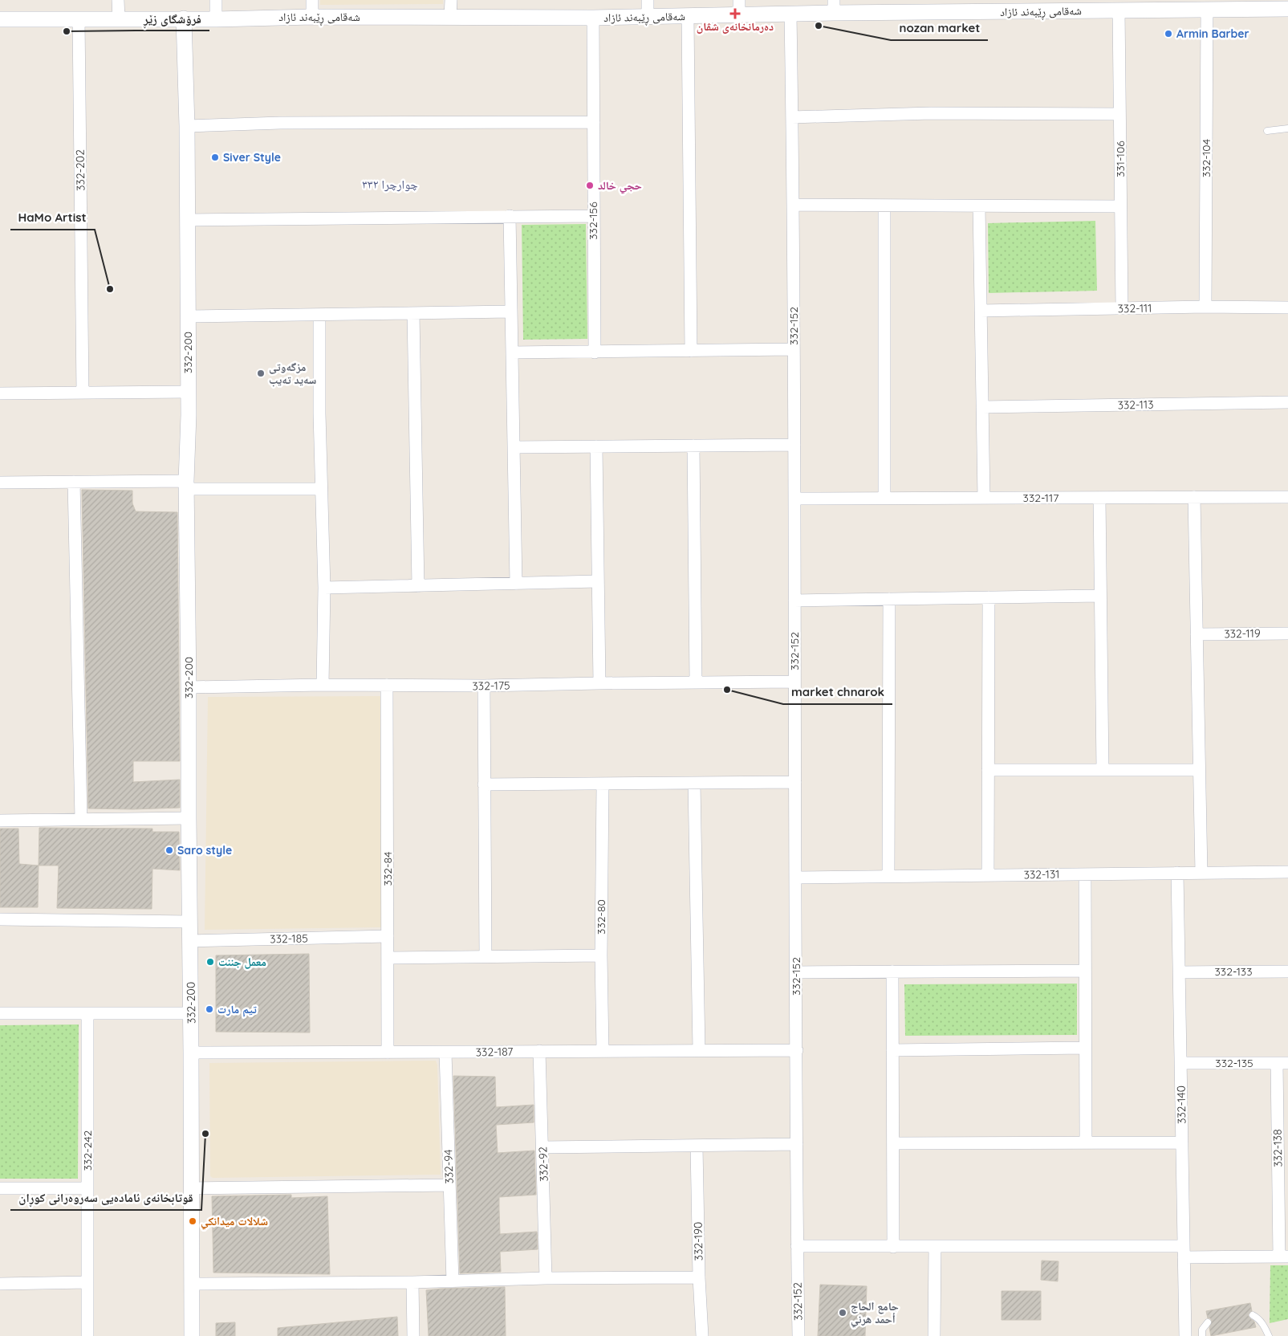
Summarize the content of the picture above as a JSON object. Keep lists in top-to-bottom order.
{
  "streets": {
    "street": [
      "شەقامی ڕێبەند ئازاد",
      "332-104",
      "331-106",
      "332-202",
      "332-156",
      "332-111",
      "332-152",
      "332-200",
      "332-113",
      "332-117",
      "332-119",
      "332-175",
      "332-84",
      "332-131",
      "332-80",
      "332-185",
      "332-133",
      "332-187",
      "332-135",
      "332-140",
      "332-138",
      "332-242",
      "332-92",
      "332-94",
      "332-190"
    ]
  },
  "crossings": [
    ["شەقامی ڕێبەند ئازاد", "332-104"],
    ["شەقامی ڕێبەند ئازاد", "331-106"],
    ["شەقامی ڕێبەند ئازاد", "332-202"],
    ["شەقامی ڕێبەند ئازاد", "332-156"],
    ["شەقامی ڕێبەند ئازاد", "332-152"],
    ["شەقامی ڕێبەند ئازاد", "332-200"],
    ["332-104", "332-111"],
    ["331-106", "332-111"],
    ["332-152", "332-117"],
    ["332-152", "332-175"],
    ["332-152", "332-131"],
    ["332-152", "332-187"],
    ["332-200", "332-175"],
    ["332-200", "332-185"],
    ["332-200", "332-187"],
    ["332-175", "332-84"],
    ["332-84", "332-185"],
    ["332-84", "332-187"],
    ["332-131", "332-140"],
    ["332-80", "332-187"],
    ["332-133", "332-140"],
    ["332-187", "332-92"],
    ["332-187", "332-94"],
    ["332-135", "332-140"],
    ["332-135", "332-138"]
  ],
  "districts": ["چوارچرا ٣٣٢"],
  "places": {
    "health": ["دەرمانخانەی شڤان"],
    "other": [
      "nozan market",
      "فرۆشگای زێڕ",
      "Armin Barber",
      "Siver Style",
      "حجي خالد",
      "HaMo Artist",
      "مزگەوتی سەید تەیب",
      "market chnarok",
      "Saro style",
      "معمل جننت",
      "تيم مارت",
      "قوتابخانەی ئامادەیی سەروەرانی کوڕان",
      "شلالات ميدانكي",
      "جامع الحاج أحمد هرني"
    ]
  }
}
